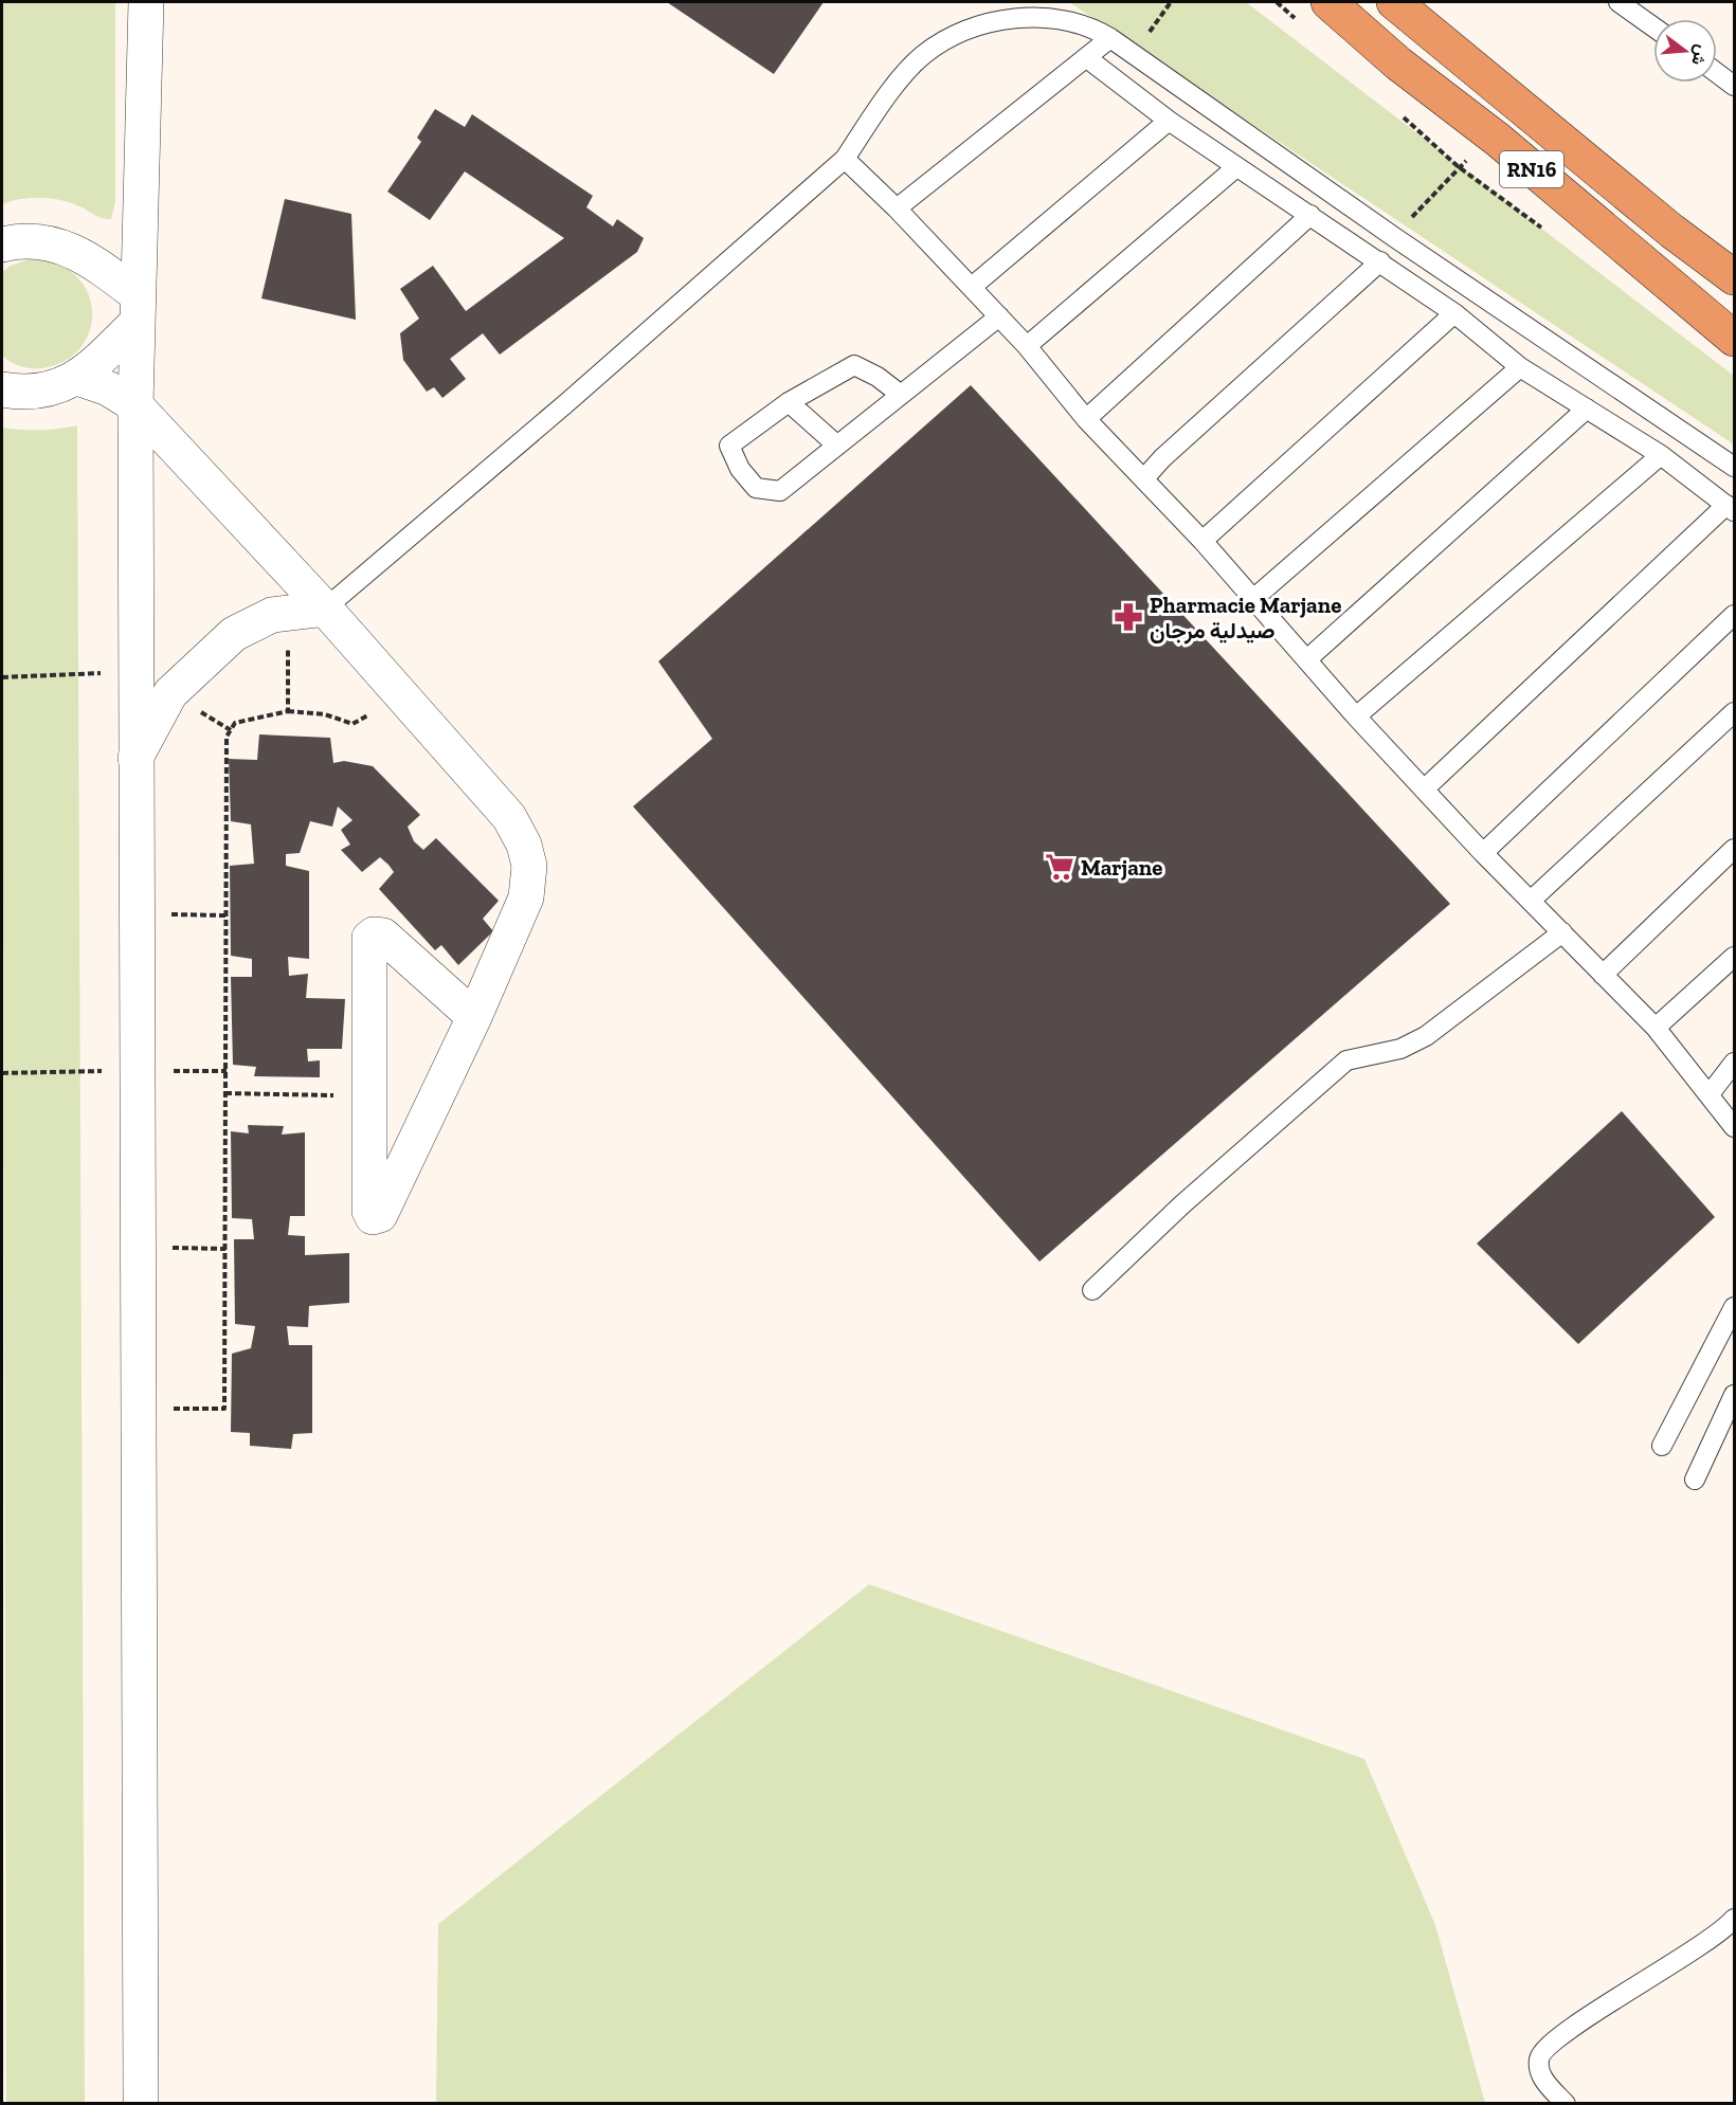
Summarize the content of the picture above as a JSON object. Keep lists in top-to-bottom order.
{
  "streets": {
    "highway": ["RN16"]
  },
  "places": {
    "pharmacy": ["Pharmacie Marjane صيدلية مرجان"],
    "supermarket": ["Marjane"]
  },
  "north": "right"
}
